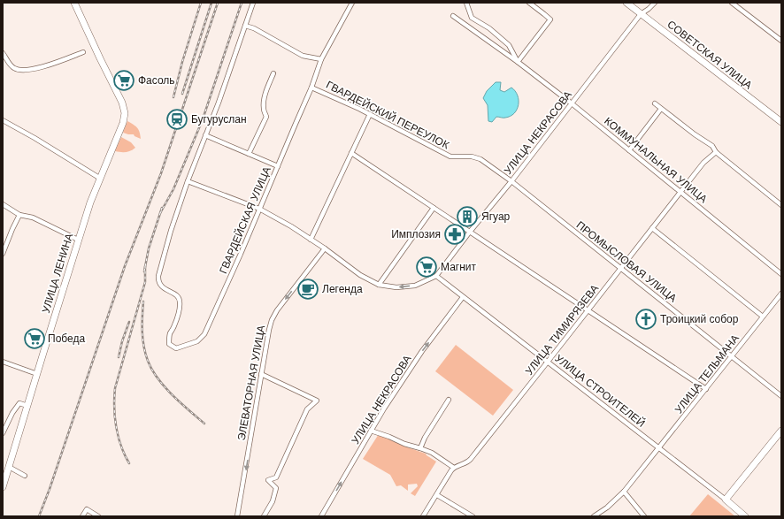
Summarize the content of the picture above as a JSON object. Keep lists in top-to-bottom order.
{
  "streets": {
    "main road": ["СОВЕТСКАЯ УЛИЦА", "УЛИЦА ЛЕНИНА"],
    "street": [
      "ГВАРДЕЙСКИЙ ПЕРЕУЛОК",
      "УЛИЦА НЕКРАСОВА",
      "КОММУНАЛЬНАЯ УЛИЦА",
      "ГВАРДЕЙСКАЯ УЛИЦА",
      "ПРОМЫСЛОВАЯ УЛИЦА",
      "УЛИЦА ТИМИРЯЗЕВА",
      "УЛИЦА ТЕЛЬМАНА",
      "ЭЛЕВАТОРНАЯ УЛИЦА",
      "УЛИЦА СТРОИТЕЛЕЙ"
    ]
  },
  "crossings": [
    ["СОВЕТСКАЯ УЛИЦА", "УЛИЦА НЕКРАСОВА"],
    ["ГВАРДЕЙСКИЙ ПЕРЕУЛОК", "УЛИЦА НЕКРАСОВА"],
    ["ГВАРДЕЙСКИЙ ПЕРЕУЛОК", "ГВАРДЕЙСКАЯ УЛИЦА"],
    ["ГВАРДЕЙСКИЙ ПЕРЕУЛОК", "ПРОМЫСЛОВАЯ УЛИЦА"],
    ["УЛИЦА НЕКРАСОВА", "КОММУНАЛЬНАЯ УЛИЦА"],
    ["УЛИЦА НЕКРАСОВА", "ПРОМЫСЛОВАЯ УЛИЦА"],
    ["УЛИЦА НЕКРАСОВА", "УЛИЦА СТРОИТЕЛЕЙ"],
    ["КОММУНАЛЬНАЯ УЛИЦА", "УЛИЦА ТИМИРЯЗЕВА"],
    ["ПРОМЫСЛОВАЯ УЛИЦА", "УЛИЦА ТИМИРЯЗЕВА"],
    ["ПРОМЫСЛОВАЯ УЛИЦА", "УЛИЦА ТЕЛЬМАНА"],
    ["УЛИЦА ТИМИРЯЗЕВА", "УЛИЦА СТРОИТЕЛЕЙ"],
    ["УЛИЦА ТЕЛЬМАНА", "УЛИЦА СТРОИТЕЛЕЙ"]
  ],
  "one_way": ["УЛИЦА НЕКРАСОВА", "ЭЛЕВАТОРНАЯ УЛИЦА"],
  "places": {
    "supermarket": ["Фасоль", "Магнит", "Победа"],
    "station": ["Бугуруслан"],
    "building": ["Ягуар"],
    "pharmacy": ["Имплозия"],
    "cafe": ["Легенда"],
    "church": ["Троицкий собор"]
  }
}
